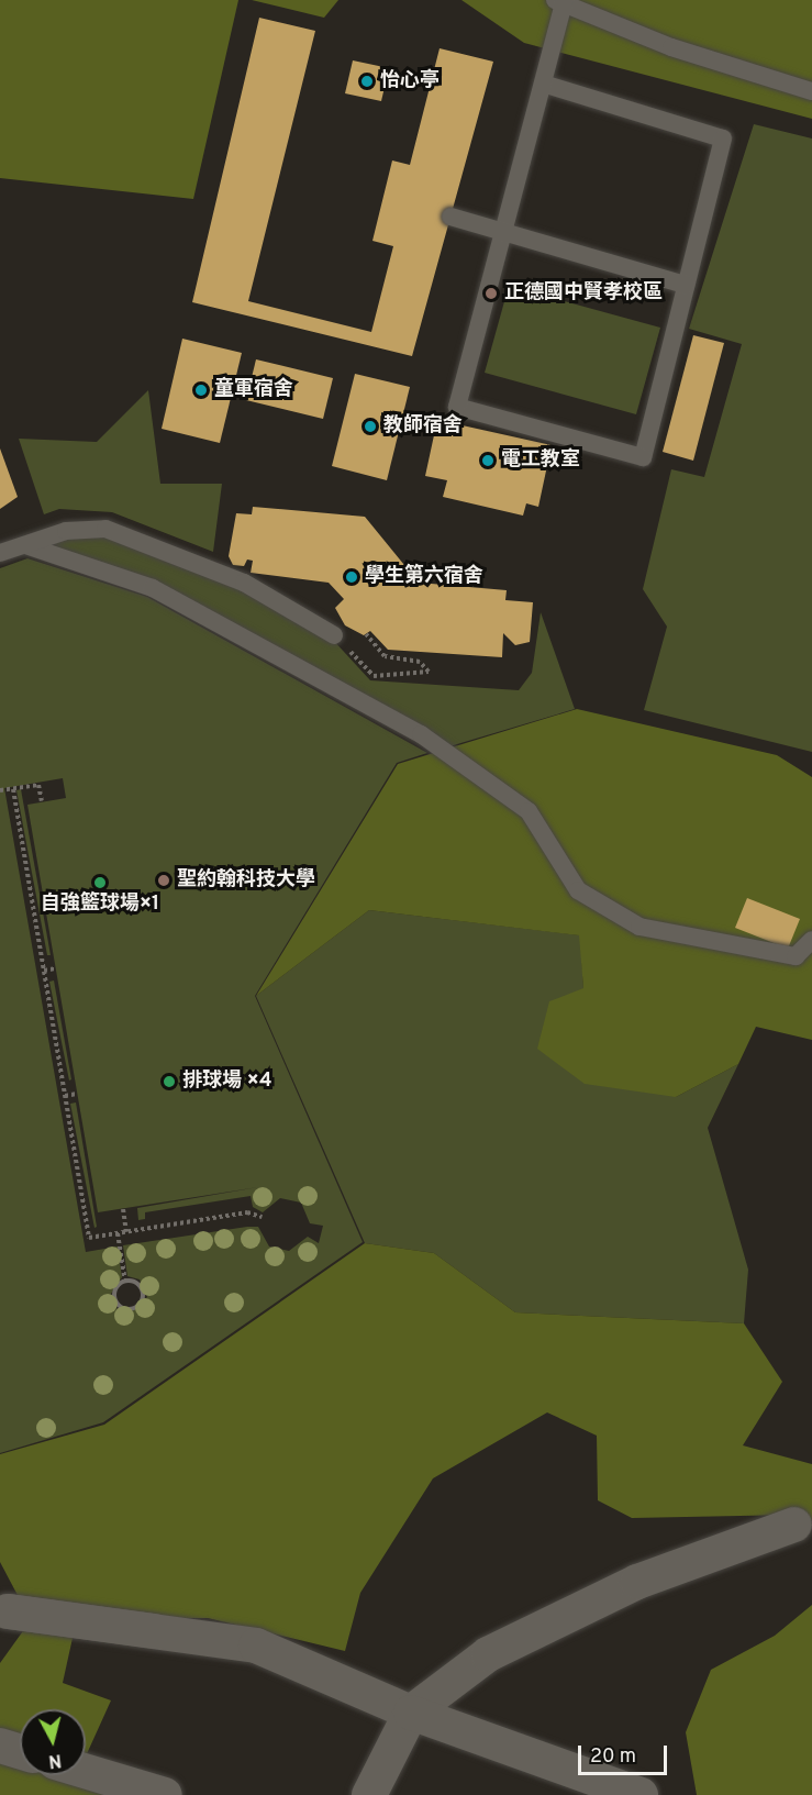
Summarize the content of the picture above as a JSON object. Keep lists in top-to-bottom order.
{
  "places": [
    "怡心亭",
    "正德國中賢孝校區",
    "童軍宿舍",
    "教師宿舍",
    "電工教室",
    "學生第六宿舍",
    "聖約翰科技大學",
    "自強籃球場×1",
    "排球場 ×4"
  ],
  "scale_bar": "20 m",
  "north": "bottom"
}
